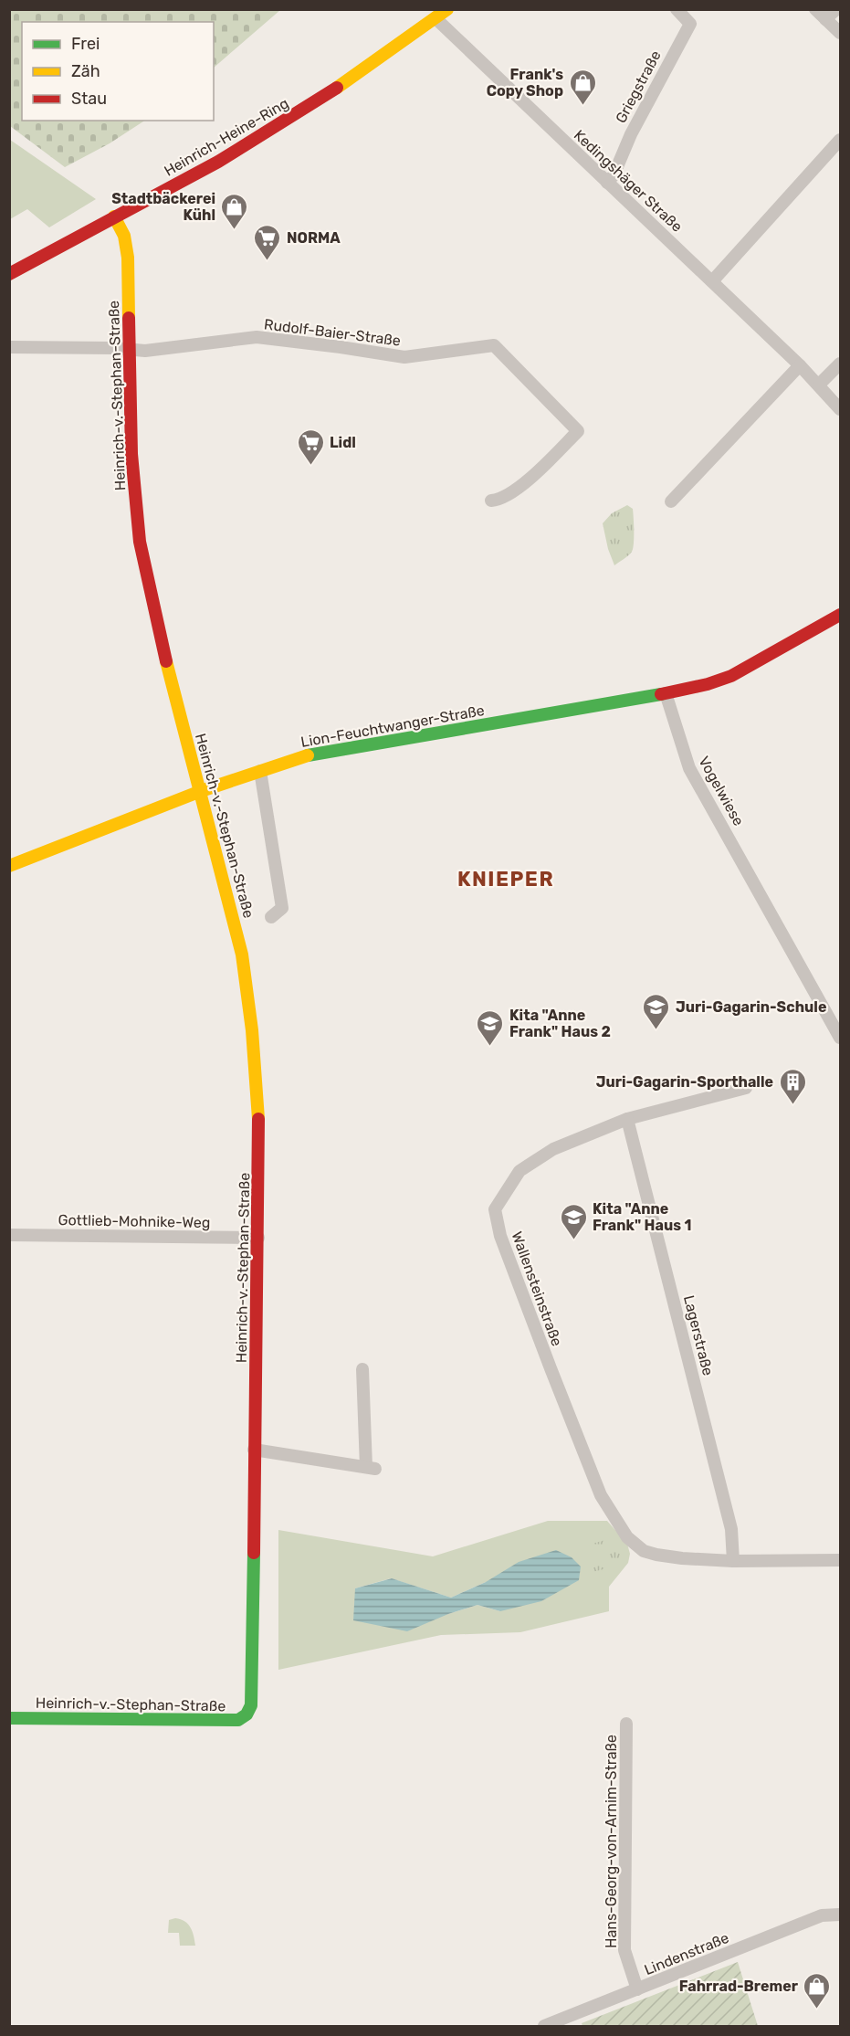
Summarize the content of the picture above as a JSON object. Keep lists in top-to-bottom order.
{
  "streets": {
    "street": [
      "Griegstraße",
      "Heinrich-Heine-Ring",
      "Kedingshäger Straße",
      "Rudolf-Baier-Straße",
      "Heinrich-v.-Stephan-Straße",
      "Lion-Feuchtwanger-Straße",
      "Vogelwiese",
      "Gottlieb-Mohnike-Weg",
      "Wallensteinstraße",
      "Lagerstraße",
      "Hans-Georg-von-Arnim-Straße",
      "Lindenstraße"
    ]
  },
  "crossings": [
    ["Griegstraße", "Kedingshäger Straße"],
    ["Heinrich-Heine-Ring", "Kedingshäger Straße"],
    ["Heinrich-Heine-Ring", "Heinrich-v.-Stephan-Straße"],
    ["Rudolf-Baier-Straße", "Heinrich-v.-Stephan-Straße"],
    ["Heinrich-v.-Stephan-Straße", "Lion-Feuchtwanger-Straße"],
    ["Heinrich-v.-Stephan-Straße", "Gottlieb-Mohnike-Weg"],
    ["Lion-Feuchtwanger-Straße", "Vogelwiese"],
    ["Wallensteinstraße", "Lagerstraße"],
    ["Hans-Georg-von-Arnim-Straße", "Lindenstraße"]
  ],
  "districts": ["KNIEPER"],
  "places": {
    "shop": ["Frank's Copy Shop", "Stadtbäckerei Kühl", "Fahrrad-Bremer"],
    "supermarket": ["NORMA", "Lidl"],
    "school or university": ["Juri-Gagarin-Schule", "Kita \"Anne Frank\" Haus 2", "Kita \"Anne Frank\" Haus 1"],
    "building": ["Juri-Gagarin-Sporthalle"]
  },
  "legend": ["Frei", "Zäh", "Stau"]
}
